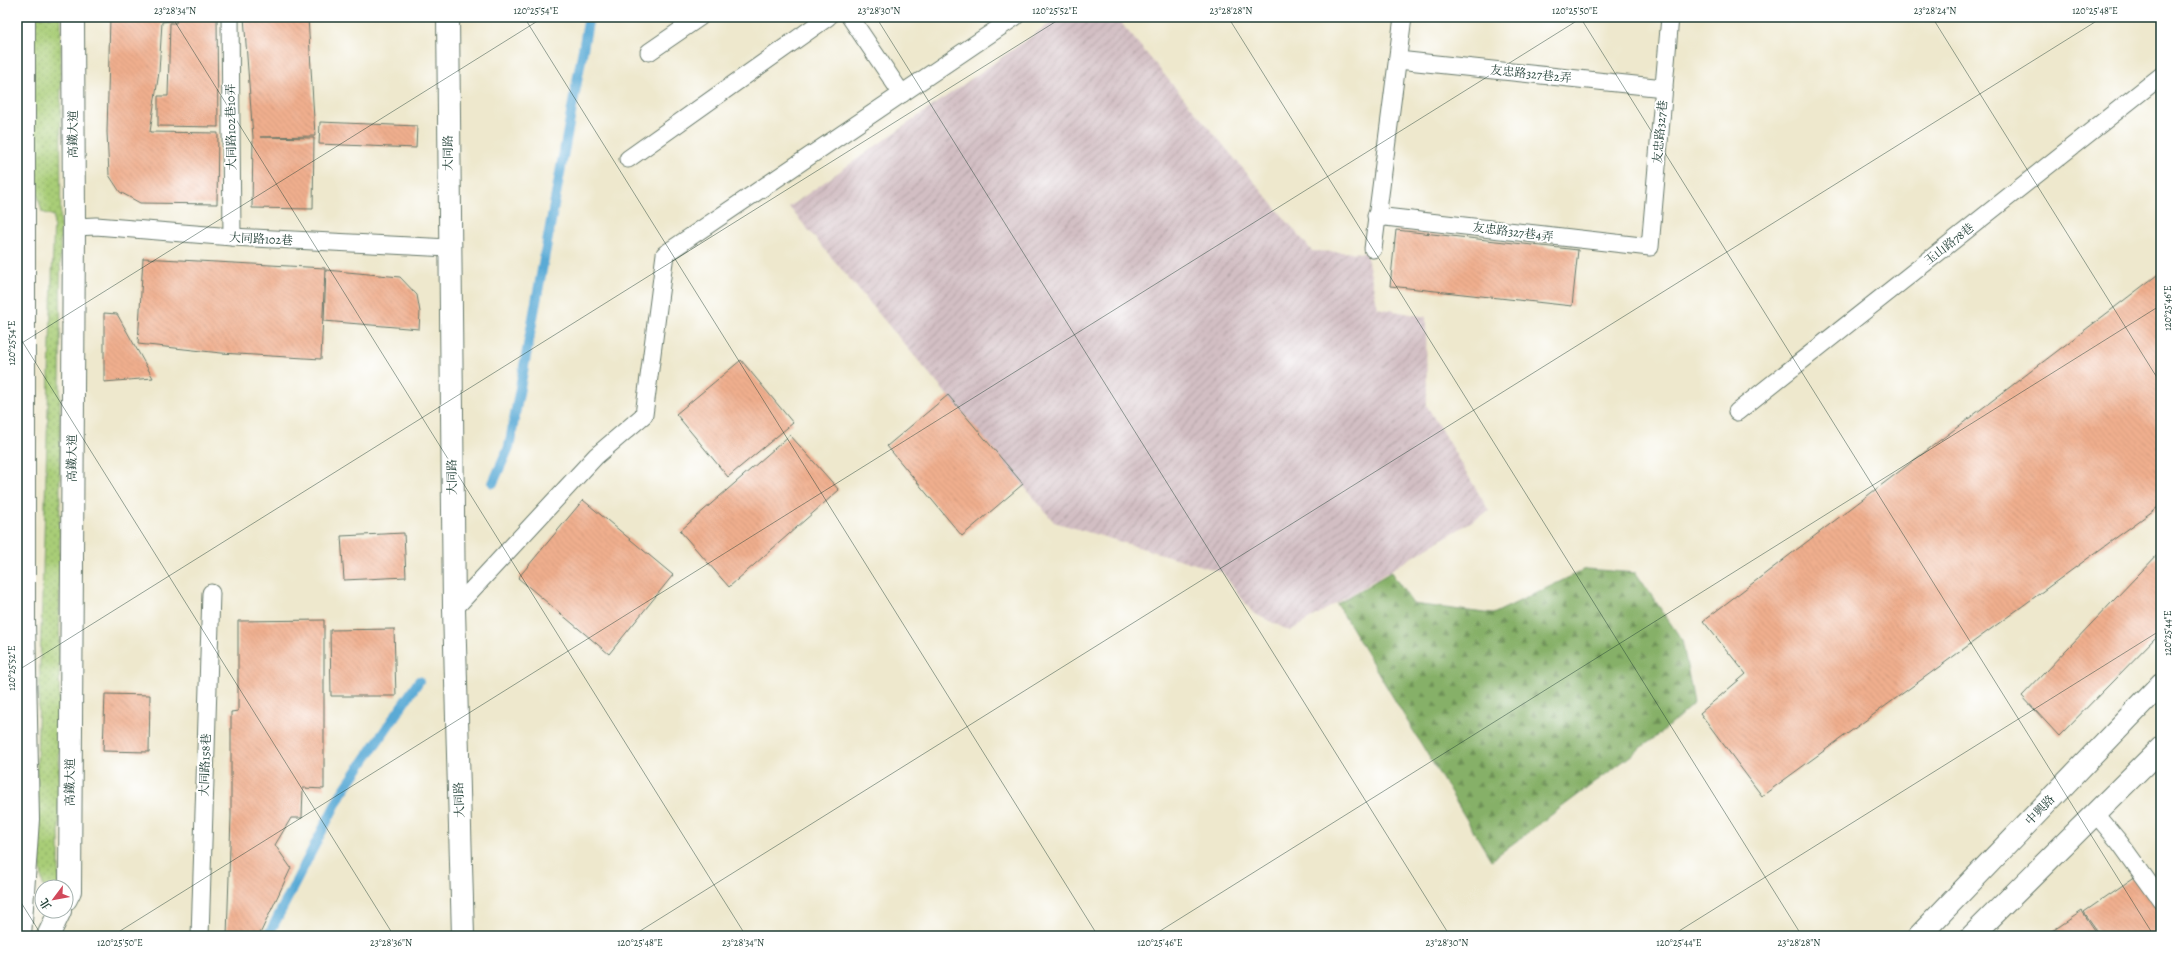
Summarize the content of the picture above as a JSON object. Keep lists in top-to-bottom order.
{
  "streets": {
    "street": ["高鐵大道", "大同路", "中興路"],
    "lane": [
      "友忠路327巷2弄",
      "大同路102巷10弄",
      "友忠路327巷",
      "友忠路327巷4弄",
      "大同路102巷",
      "玉山路78巷",
      "大同路158巷"
    ]
  },
  "crossings": [
    ["友忠路327巷2弄", "友忠路327巷"],
    ["大同路102巷10弄", "大同路102巷"],
    ["友忠路327巷", "友忠路327巷4弄"],
    ["高鐵大道", "大同路102巷"],
    ["大同路", "大同路102巷"]
  ],
  "north": "bottom left",
  "coordinates": [
    "23°28'34\"N",
    "120°25'54\"E",
    "23°28'30\"N",
    "120°25'52\"E",
    "23°28'28\"N",
    "120°25'50\"E",
    "23°28'24\"N",
    "120°25'48\"E",
    "120°25'46\"E",
    "120°25'44\"E",
    "23°28'36\"N"
  ]
}
